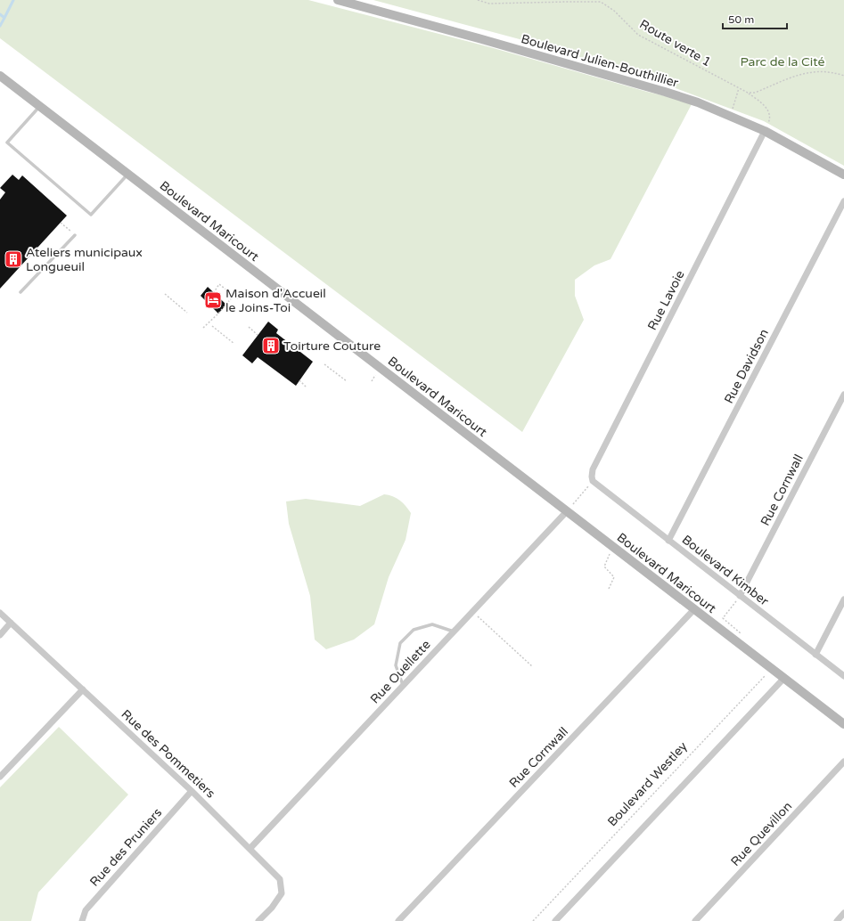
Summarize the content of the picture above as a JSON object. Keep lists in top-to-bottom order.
{
  "streets": {
    "street": [
      "Boulevard Julien-Bouthillier",
      "Boulevard Maricourt",
      "Rue Lavoie",
      "Rue Davidson",
      "Rue Cornwall",
      "Boulevard Kimber",
      "Rue Ouellette",
      "Rue des Pommetiers",
      "Rue Quevillon",
      "Rue des Pruniers"
    ],
    "path": ["Route verte 1", "Boulevard Westley"]
  },
  "crossings": [
    ["Route verte 1", "Boulevard Julien-Bouthillier"],
    ["Route verte 1", "Rue Lavoie"],
    ["Boulevard Julien-Bouthillier", "Rue Lavoie"],
    ["Boulevard Maricourt", "Rue Cornwall"],
    ["Boulevard Maricourt", "Rue Ouellette"],
    ["Boulevard Maricourt", "Boulevard Westley"],
    ["Rue Lavoie", "Boulevard Kimber"],
    ["Rue Davidson", "Boulevard Kimber"],
    ["Rue Cornwall", "Boulevard Kimber"],
    ["Rue Ouellette", "Rue des Pommetiers"],
    ["Rue des Pommetiers", "Rue des Pruniers"]
  ],
  "parks": ["Parc de la Cité"],
  "places": {
    "building": ["Ateliers municipaux Longueuil", "Toirture Couture"],
    "hotel": ["Maison d'Accueil le Joins-Toi"]
  },
  "scale_bar": "50 m"
}
